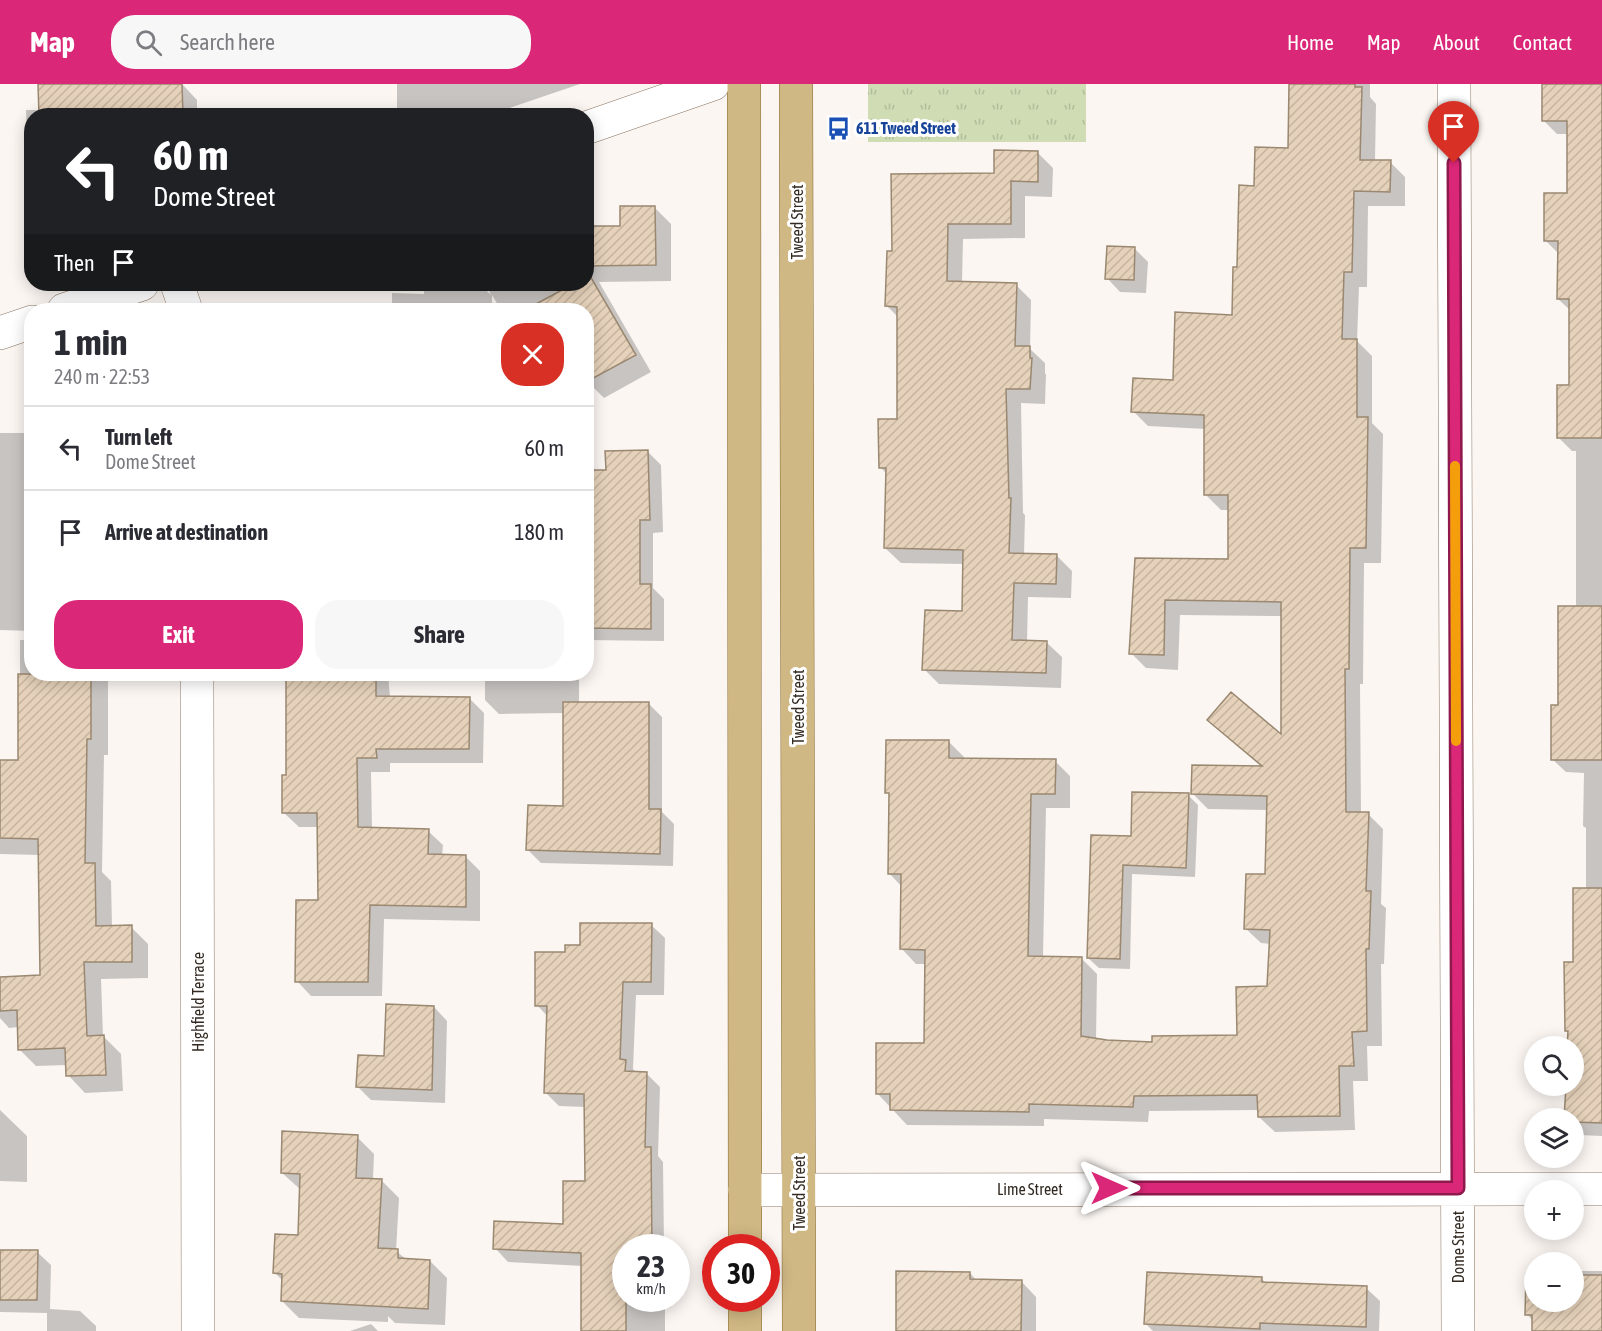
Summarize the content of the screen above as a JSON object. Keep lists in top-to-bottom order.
{
  "streets": {
    "main road": ["Tweed Street"],
    "street": ["Highfield Terrace", "Lime Street", "Dome Street"]
  },
  "crossings": [
    ["Tweed Street", "Lime Street"],
    ["Lime Street", "Dome Street"]
  ],
  "places": {
    "bus stop": ["611 Tweed Street"]
  },
  "page": {
    "header": "Map",
    "search": "Search here",
    "nav": [
      "Home",
      "Map",
      "About",
      "Contact"
    ],
    "turn": ["60 m", "Dome Street"],
    "then": "Then",
    "heading": ["1 min", "240 m · 22:53"],
    "list": [
      {
        "name": "Turn left",
        "note": "Dome Street",
        "value": "60 m"
      },
      {
        "name": "Arrive at destination",
        "value": "180 m"
      }
    ],
    "buttons": ["Exit", "Share"],
    "map_buttons": ["+", "−"],
    "speed": "23 km/h",
    "limit": "30"
  }
}
